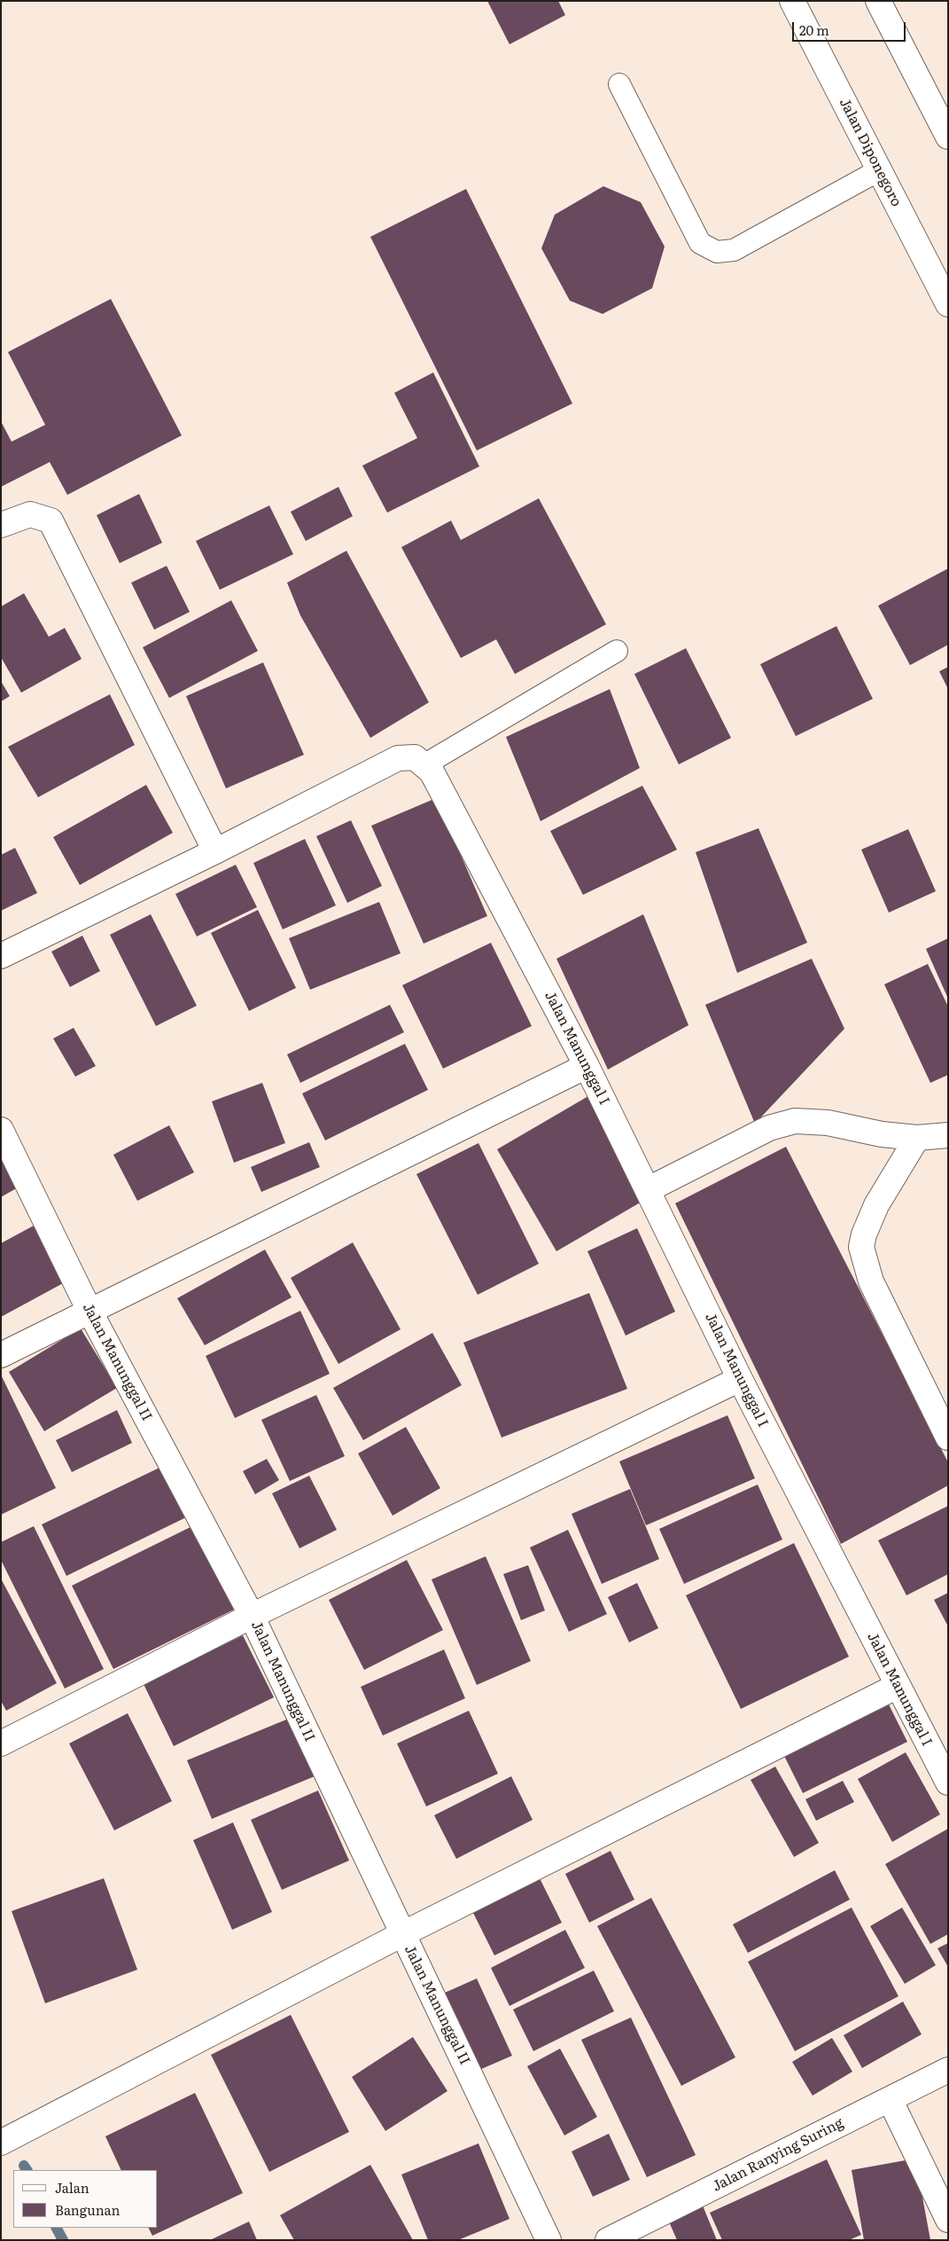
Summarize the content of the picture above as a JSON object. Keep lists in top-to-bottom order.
{
  "streets": {
    "street": [
      "Jalan Diponegoro",
      "Jalan Manunggal I",
      "Jalan Manunggal II",
      "Jalan Ranying Suring"
    ]
  },
  "legend": ["Jalan", "Bangunan"],
  "scale_bar": "20 m"
}
